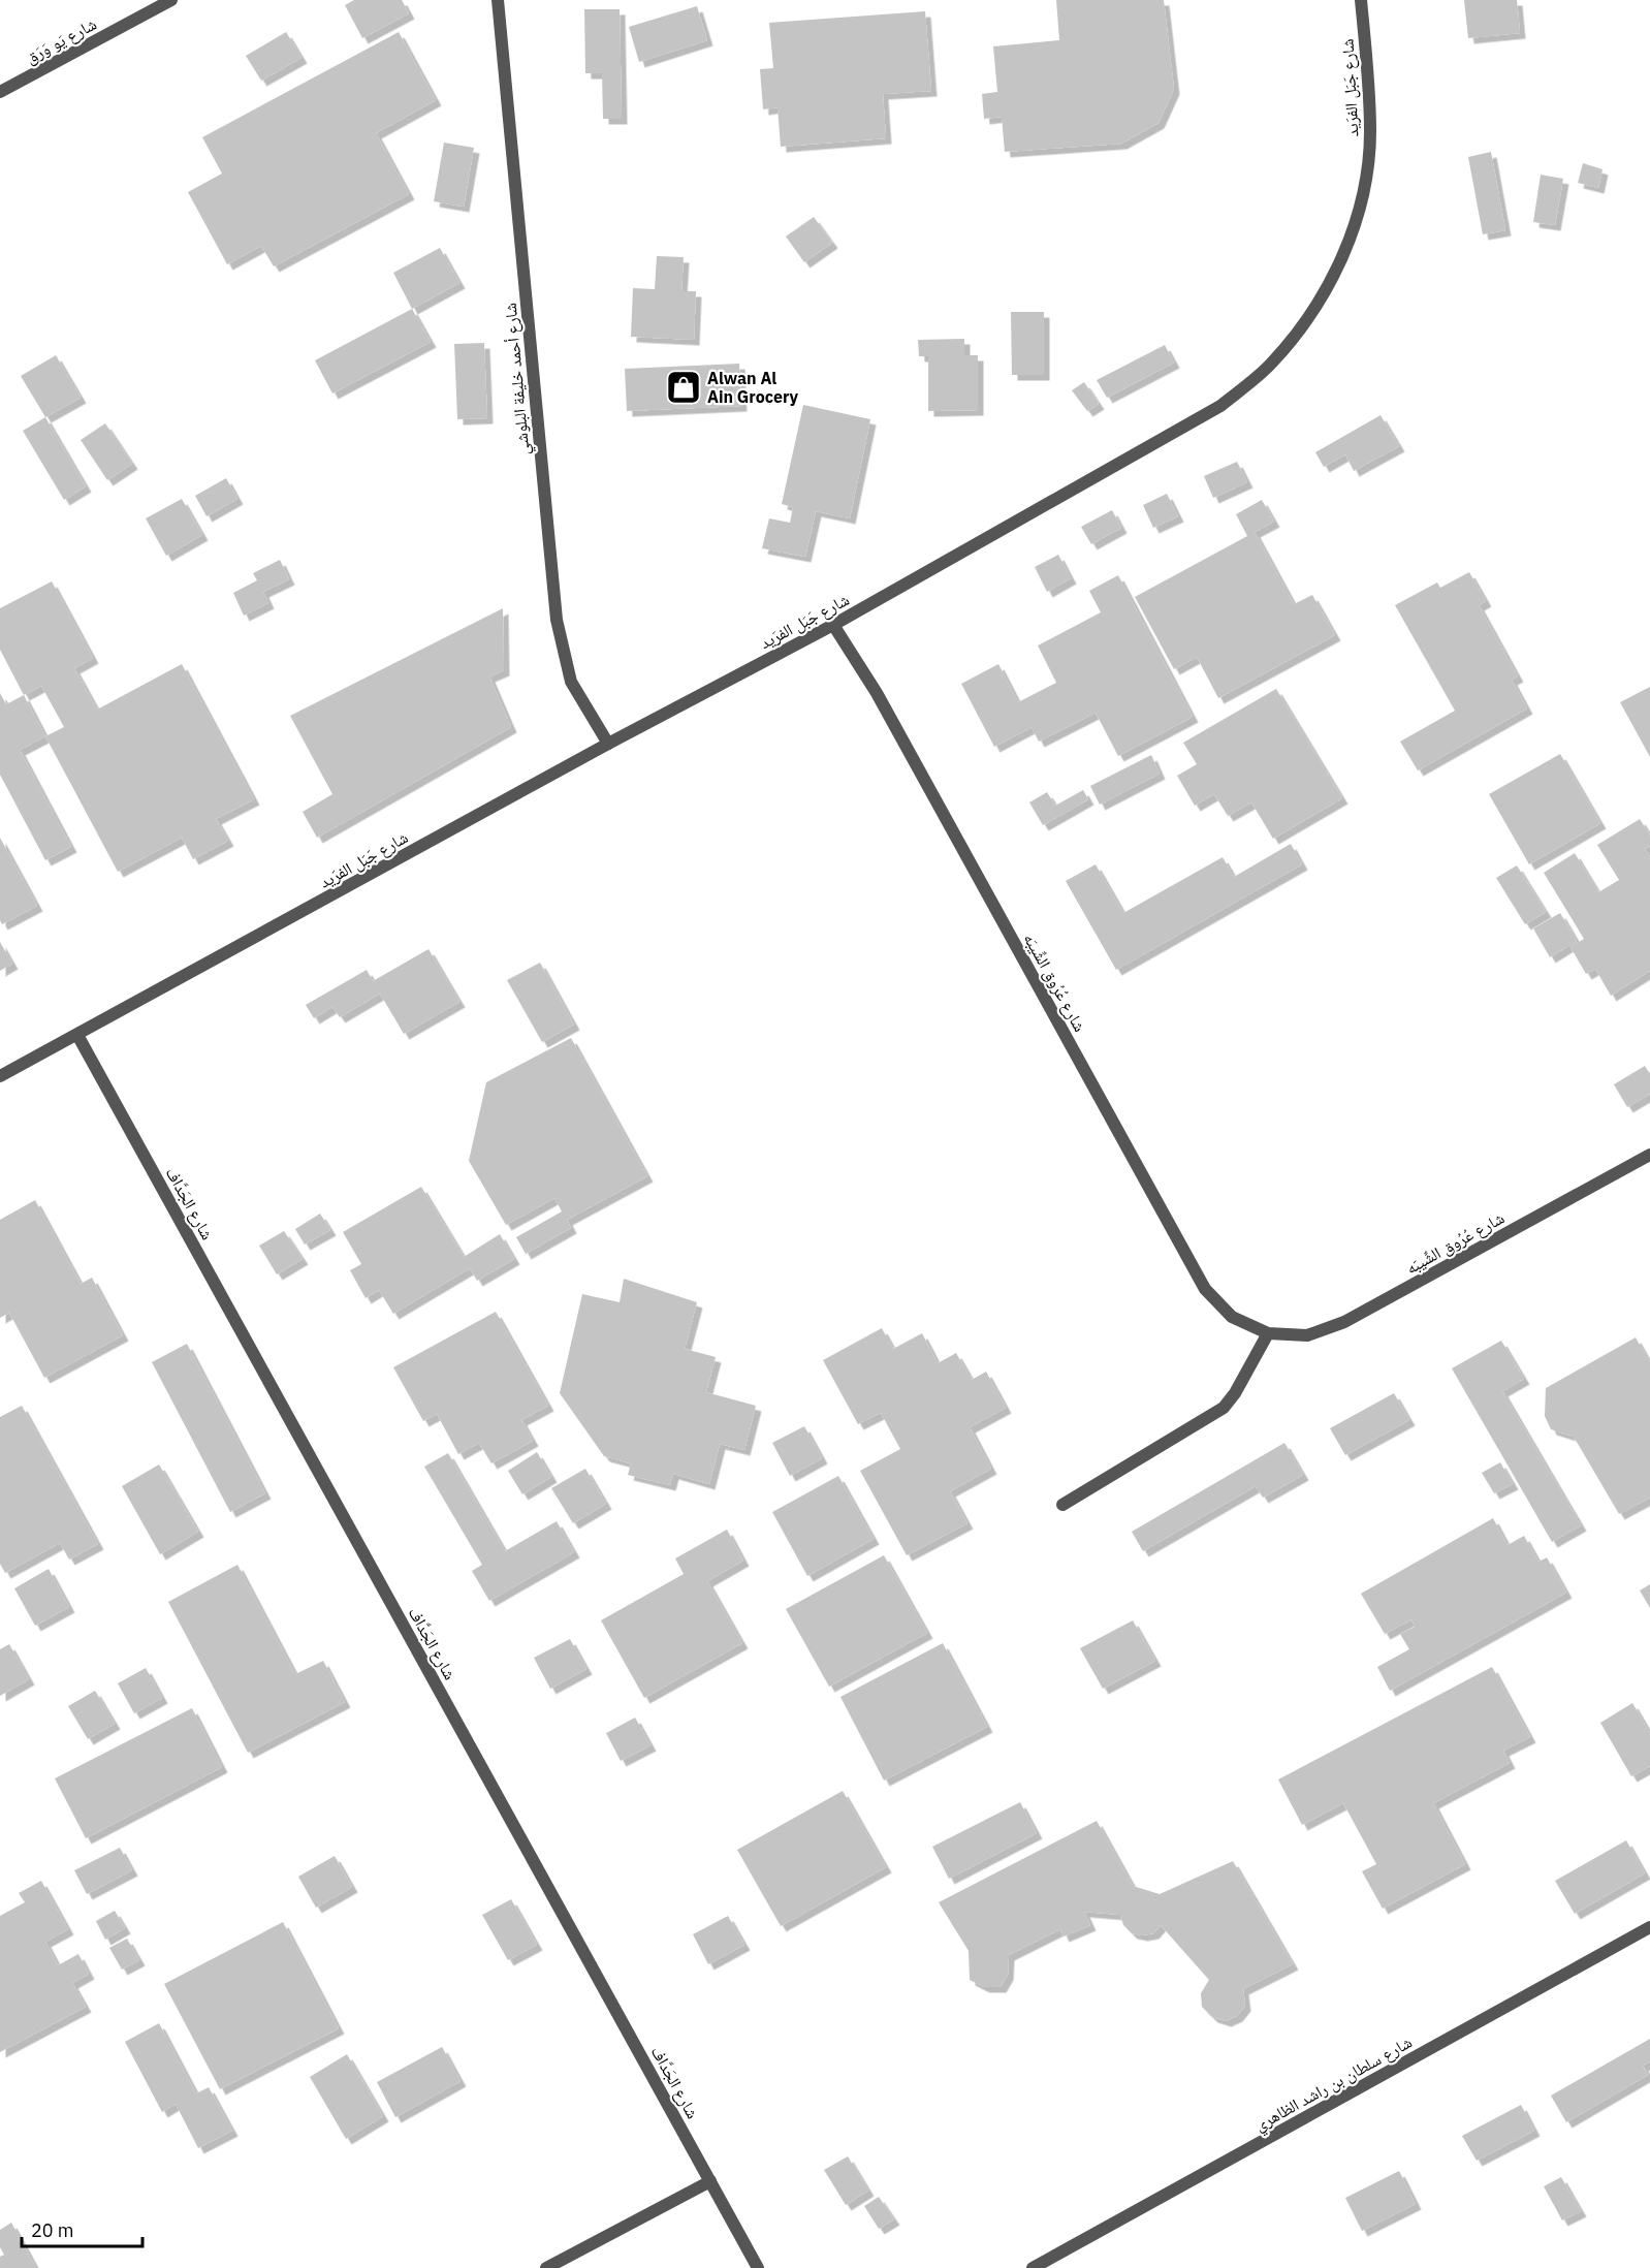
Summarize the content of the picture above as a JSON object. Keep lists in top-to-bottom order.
{
  "streets": {
    "street": [
      "شارع يَو وَرَق",
      "شارع جَبَل الفرَيد",
      "شارع أحمد خليفة البلوشي",
      "شارع عُرُوق الشِّيبَه",
      "شارع الجَدَّاف",
      "شارع سلطان بن راشد الظاهري"
    ]
  },
  "crossings": [
    ["شارع جَبَل الفرَيد", "شارع أحمد خليفة البلوشي"],
    ["شارع جَبَل الفرَيد", "شارع عُرُوق الشِّيبَه"],
    ["شارع جَبَل الفرَيد", "شارع الجَدَّاف"]
  ],
  "places": {
    "shop": ["Alwan Al Ain Grocery"]
  },
  "scale_bar": "20 m"
}
